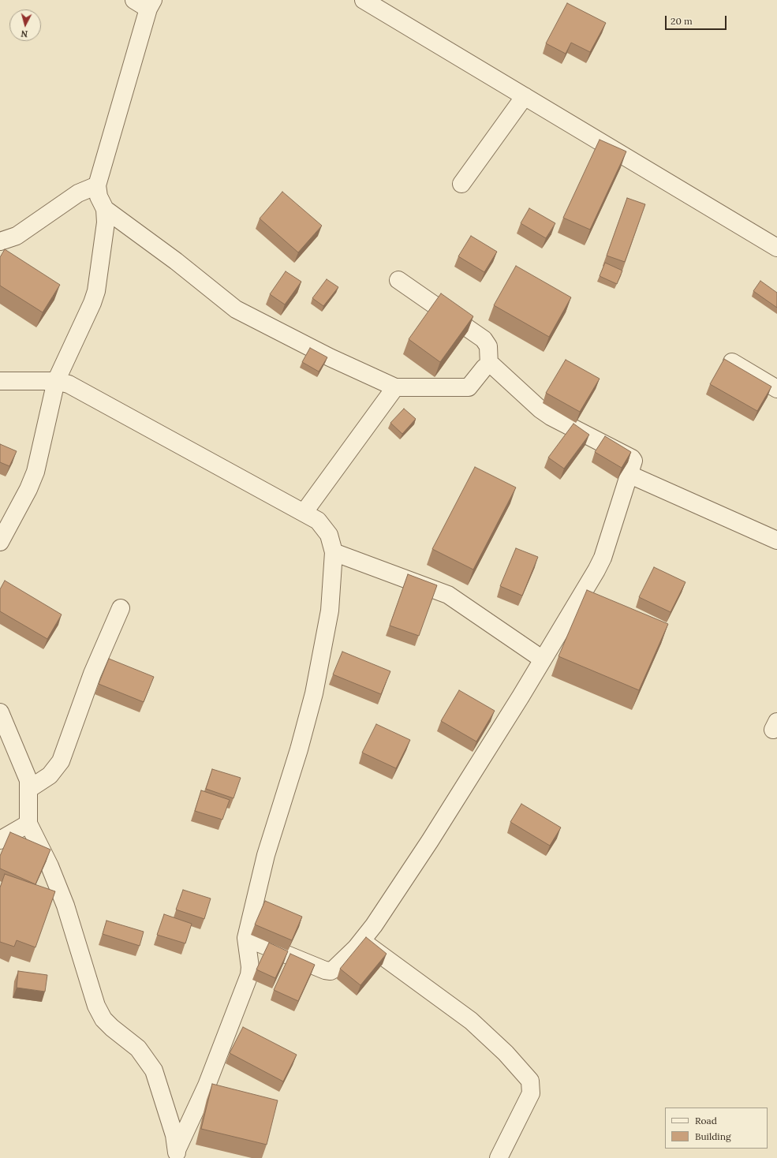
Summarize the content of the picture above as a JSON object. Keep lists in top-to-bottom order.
{
  "legend": ["Road", "Building"],
  "scale_bar": "20 m",
  "north": "bottom"
}
